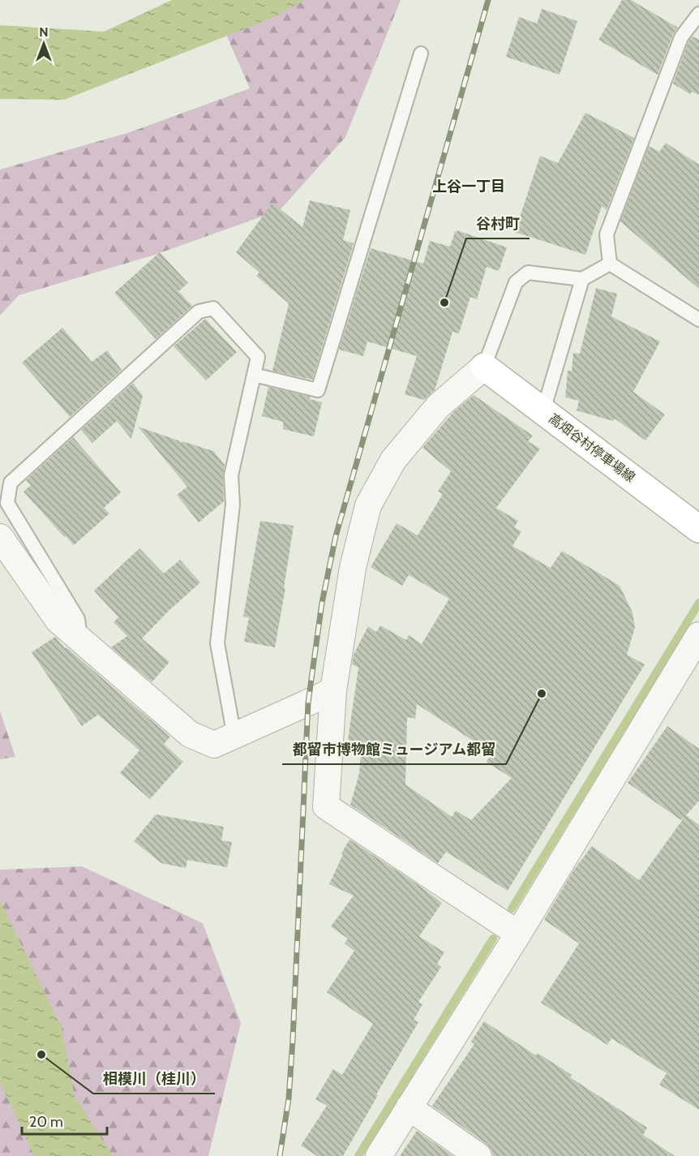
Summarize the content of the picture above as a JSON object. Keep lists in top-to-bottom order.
{
  "streets": {
    "main road": ["高畑谷村停車場線"]
  },
  "districts": ["上谷一丁目"],
  "places": ["谷村町", "都留市博物館ミュージアム都留", "相模川（桂川）"],
  "scale_bar": "20 m",
  "north": "top"
}
